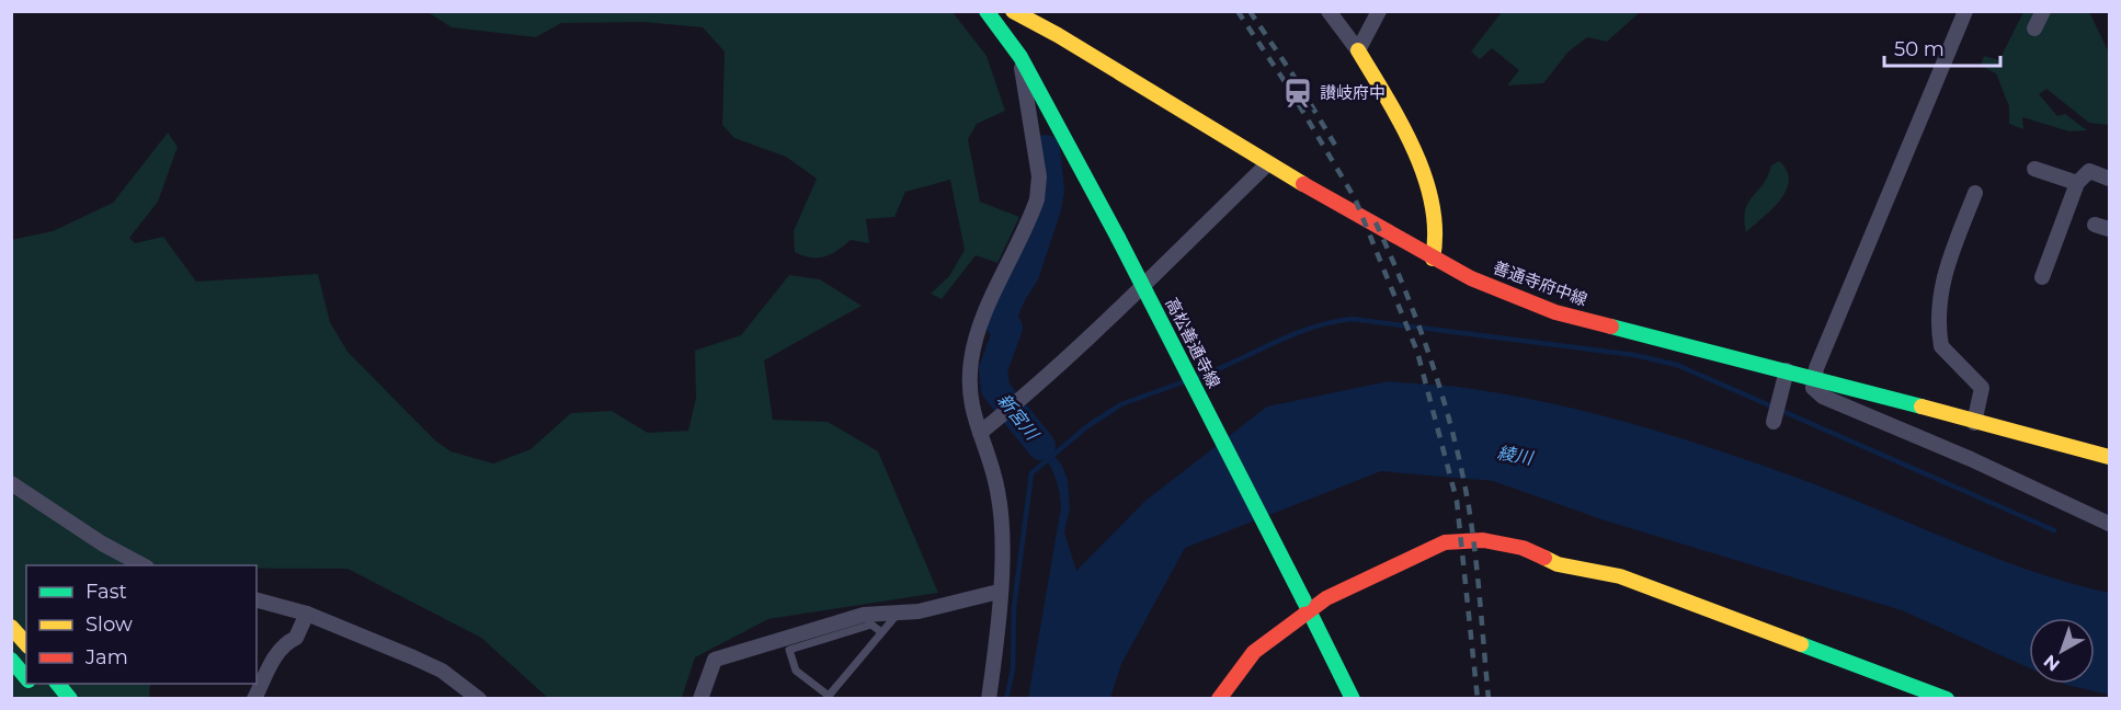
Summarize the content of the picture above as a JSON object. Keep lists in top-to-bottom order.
{
  "streets": {
    "main road": ["善通寺府中線", "高松善通寺線"]
  },
  "crossings": [
    ["善通寺府中線", "高松善通寺線"]
  ],
  "water": ["新宮川", "綾川"],
  "places": {
    "station": ["讃岐府中"]
  },
  "legend": ["Fast", "Slow", "Jam"],
  "scale_bar": "50 m",
  "north": "bottom left"
}
